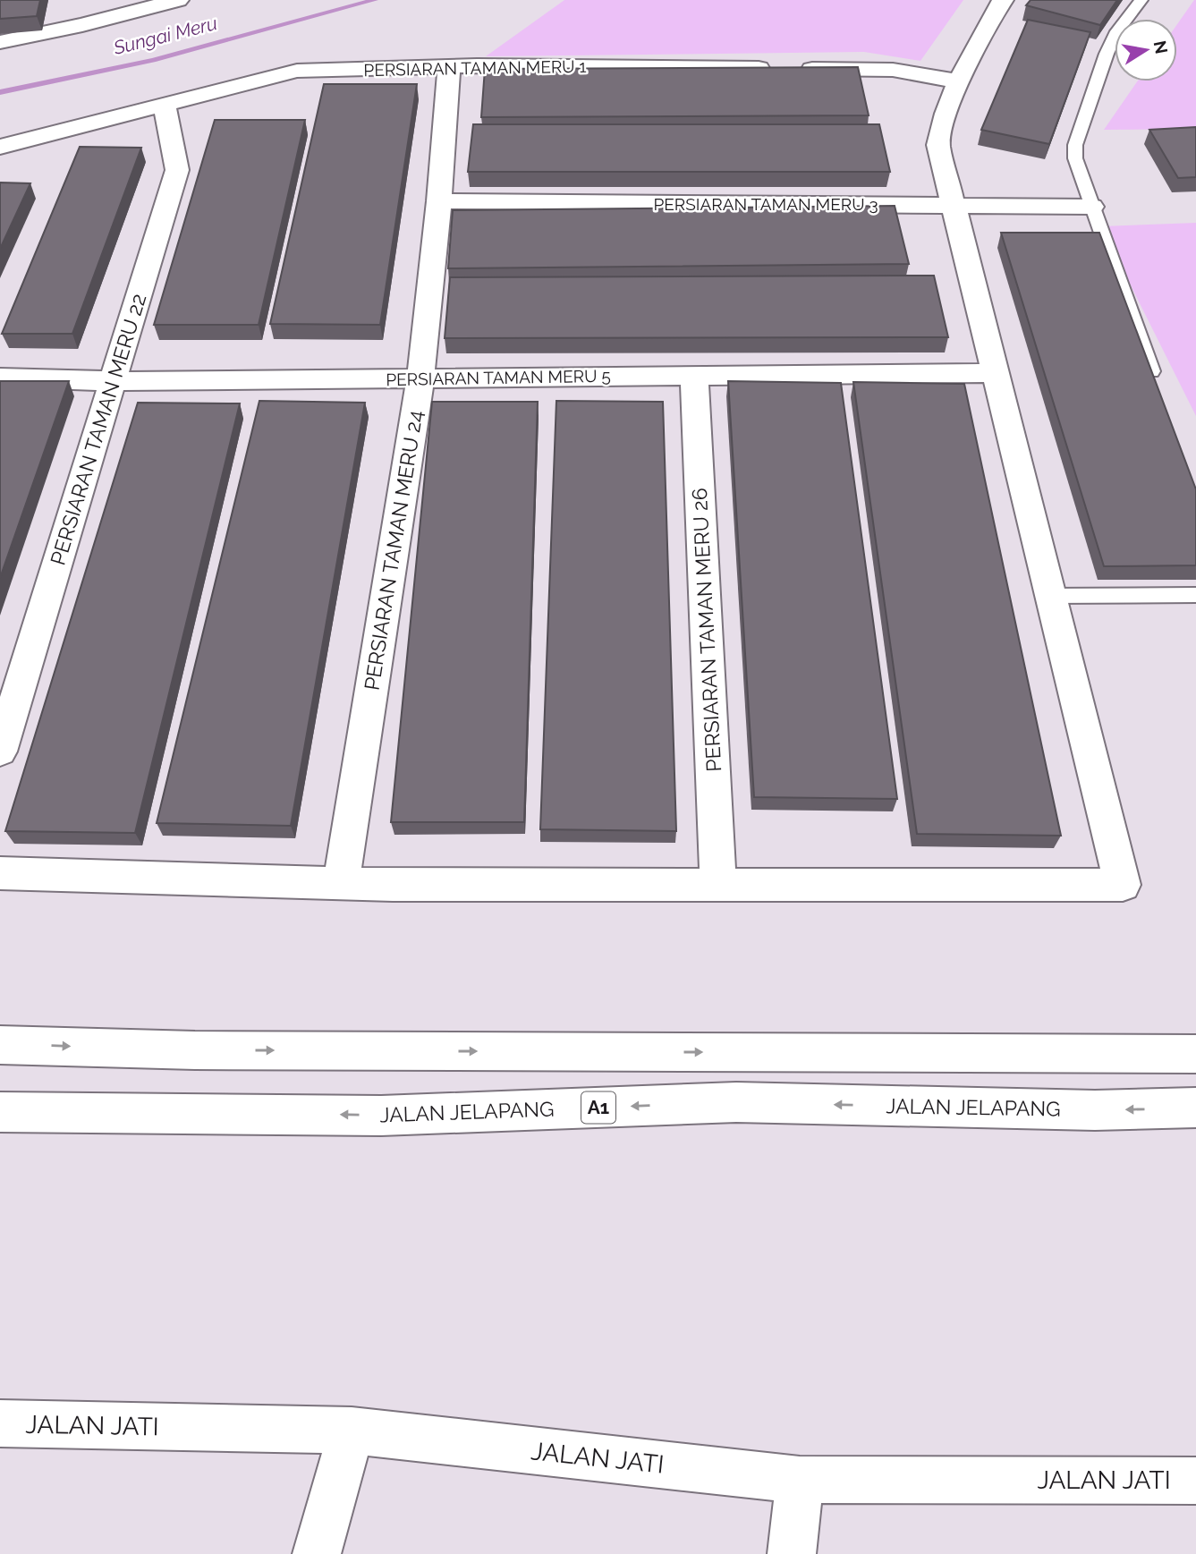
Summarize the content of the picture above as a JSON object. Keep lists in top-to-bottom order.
{
  "streets": {
    "street": [
      "PERSIARAN TAMAN MERU 1",
      "PERSIARAN TAMAN MERU 3",
      "PERSIARAN TAMAN MERU 5",
      "PERSIARAN TAMAN MERU 22",
      "PERSIARAN TAMAN MERU 24",
      "PERSIARAN TAMAN MERU 26",
      "A1",
      "JALAN JELAPANG",
      "JALAN JATI"
    ]
  },
  "crossings": [
    ["PERSIARAN TAMAN MERU 1", "PERSIARAN TAMAN MERU 22"],
    ["PERSIARAN TAMAN MERU 1", "PERSIARAN TAMAN MERU 24"],
    ["PERSIARAN TAMAN MERU 3", "PERSIARAN TAMAN MERU 24"],
    ["PERSIARAN TAMAN MERU 5", "PERSIARAN TAMAN MERU 22"],
    ["PERSIARAN TAMAN MERU 5", "PERSIARAN TAMAN MERU 24"],
    ["PERSIARAN TAMAN MERU 5", "PERSIARAN TAMAN MERU 26"]
  ],
  "water": ["Sungai Meru"],
  "north": "right"
}
